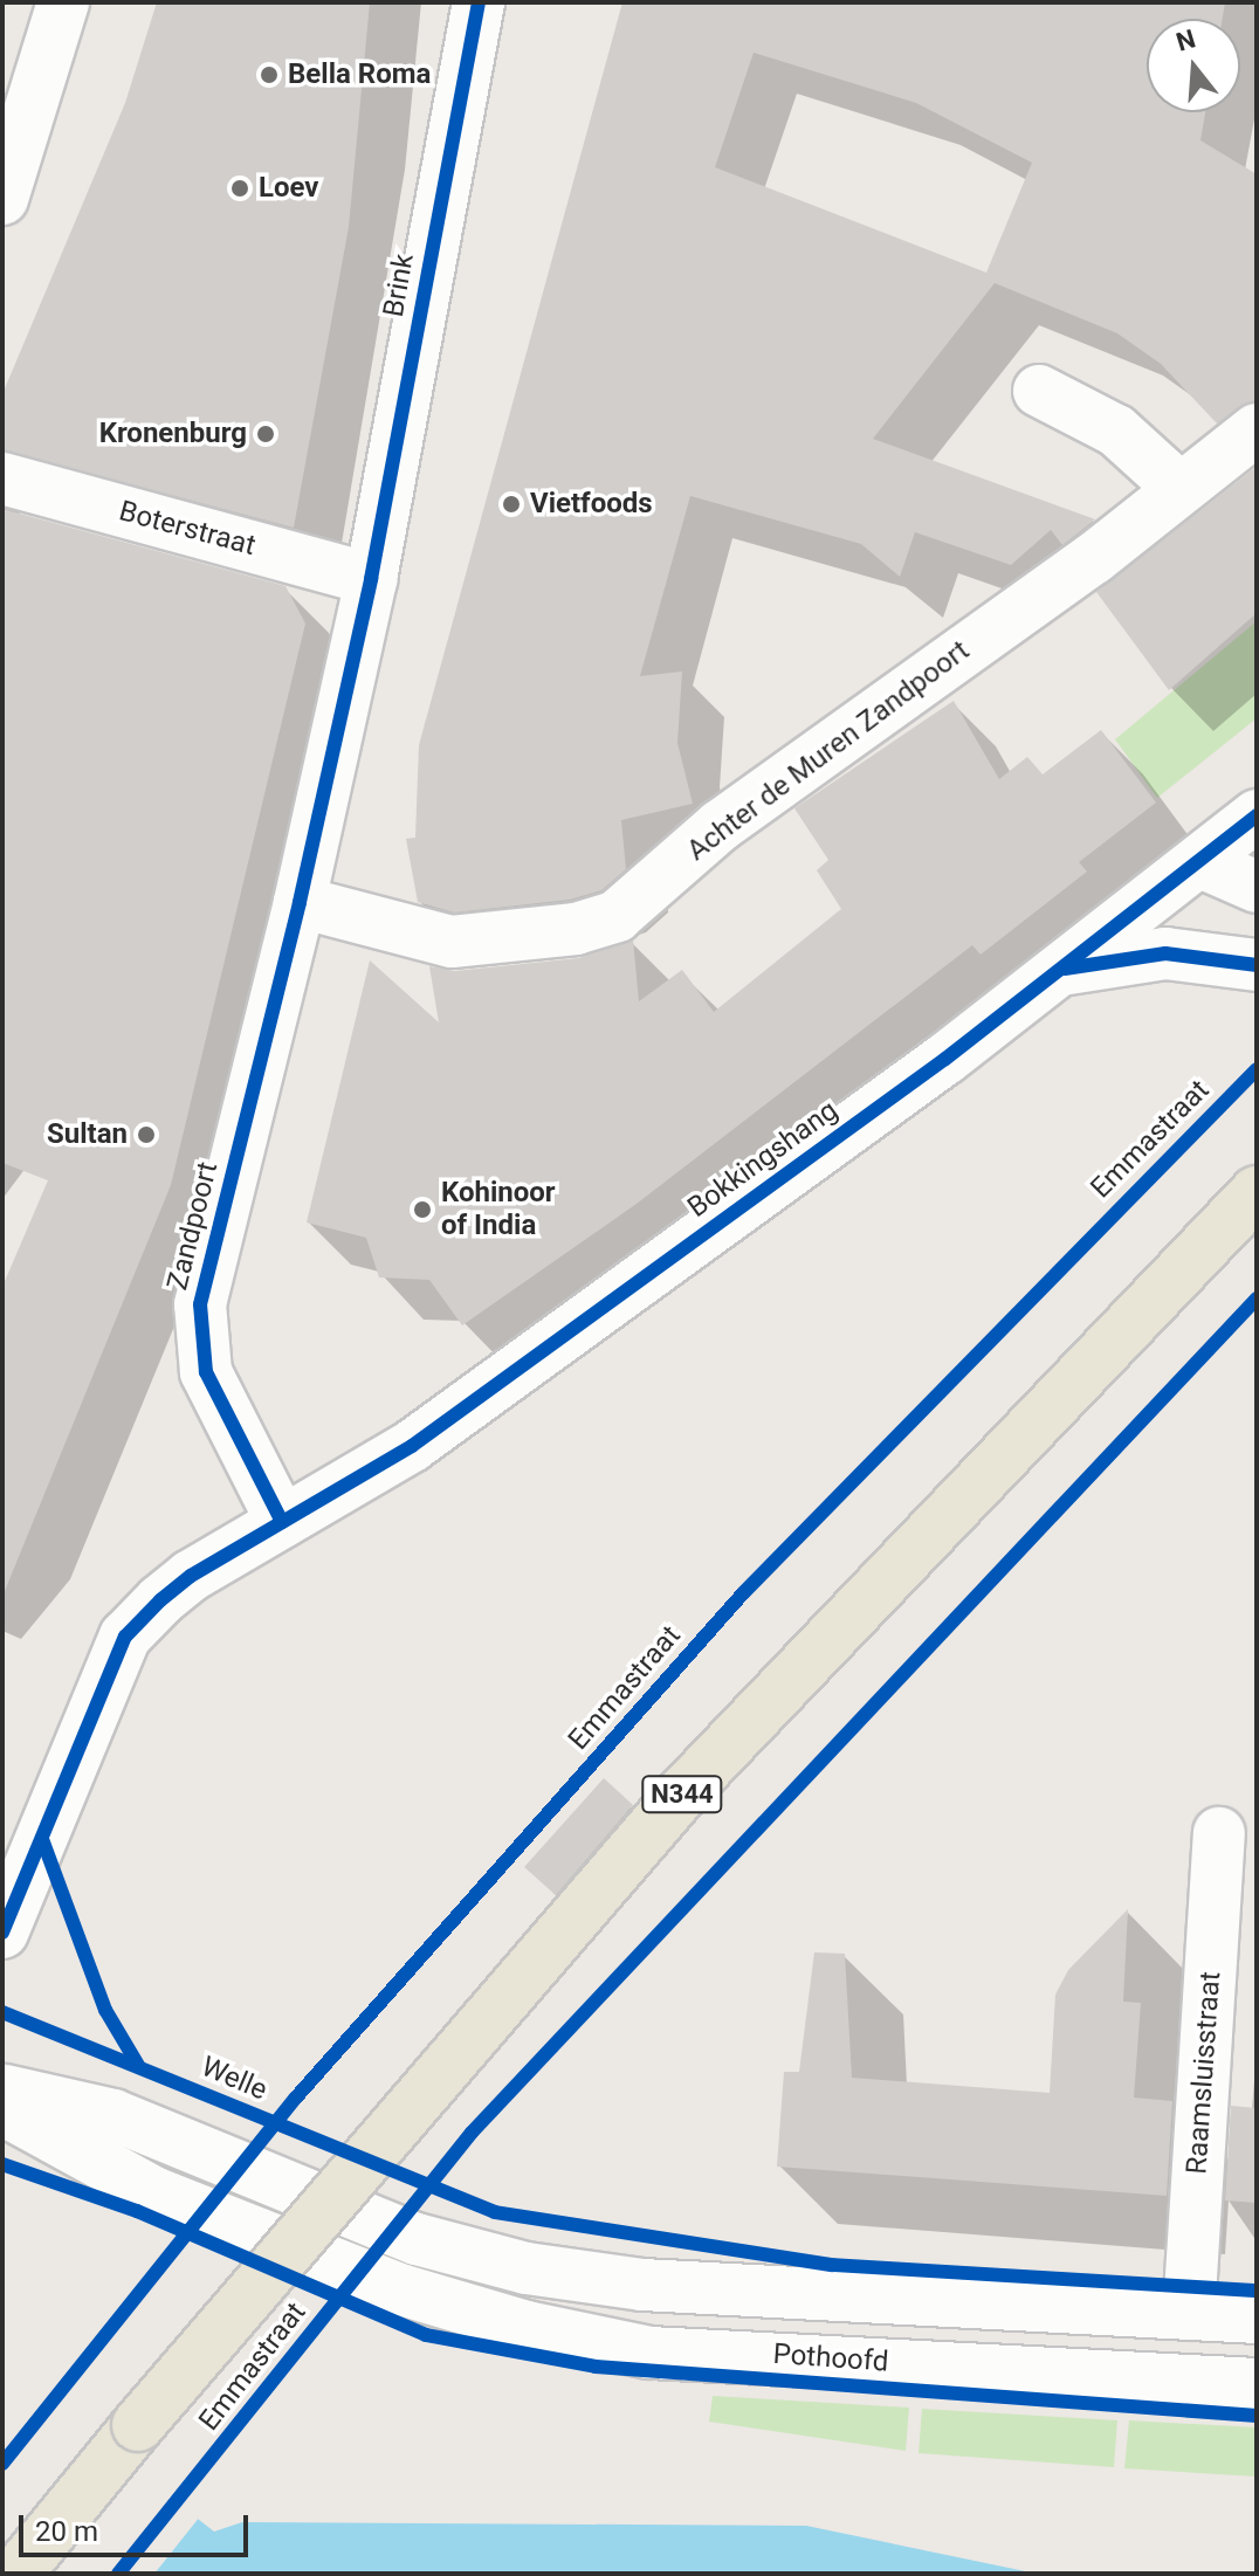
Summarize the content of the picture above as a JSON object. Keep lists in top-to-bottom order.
{
  "streets": {
    "main road": ["Emmastraat", "N344"],
    "street": [
      "Brink",
      "Boterstraat",
      "Achter de Muren Zandpoort",
      "Bokkingshang",
      "Zandpoort",
      "Raamsluisstraat",
      "Pothoofd"
    ],
    "cycle path": ["Welle"]
  },
  "crossings": [
    ["Brink", "Boterstraat"],
    ["Brink", "Zandpoort"],
    ["Boterstraat", "Zandpoort"],
    ["Achter de Muren Zandpoort", "Zandpoort"],
    ["Bokkingshang", "Zandpoort"]
  ],
  "places": [
    "Bella Roma",
    "Loev",
    "Kronenburg",
    "Vietfoods",
    "Sultan",
    "Kohinoor of India"
  ],
  "scale_bar": "20 m",
  "north": "top"
}
